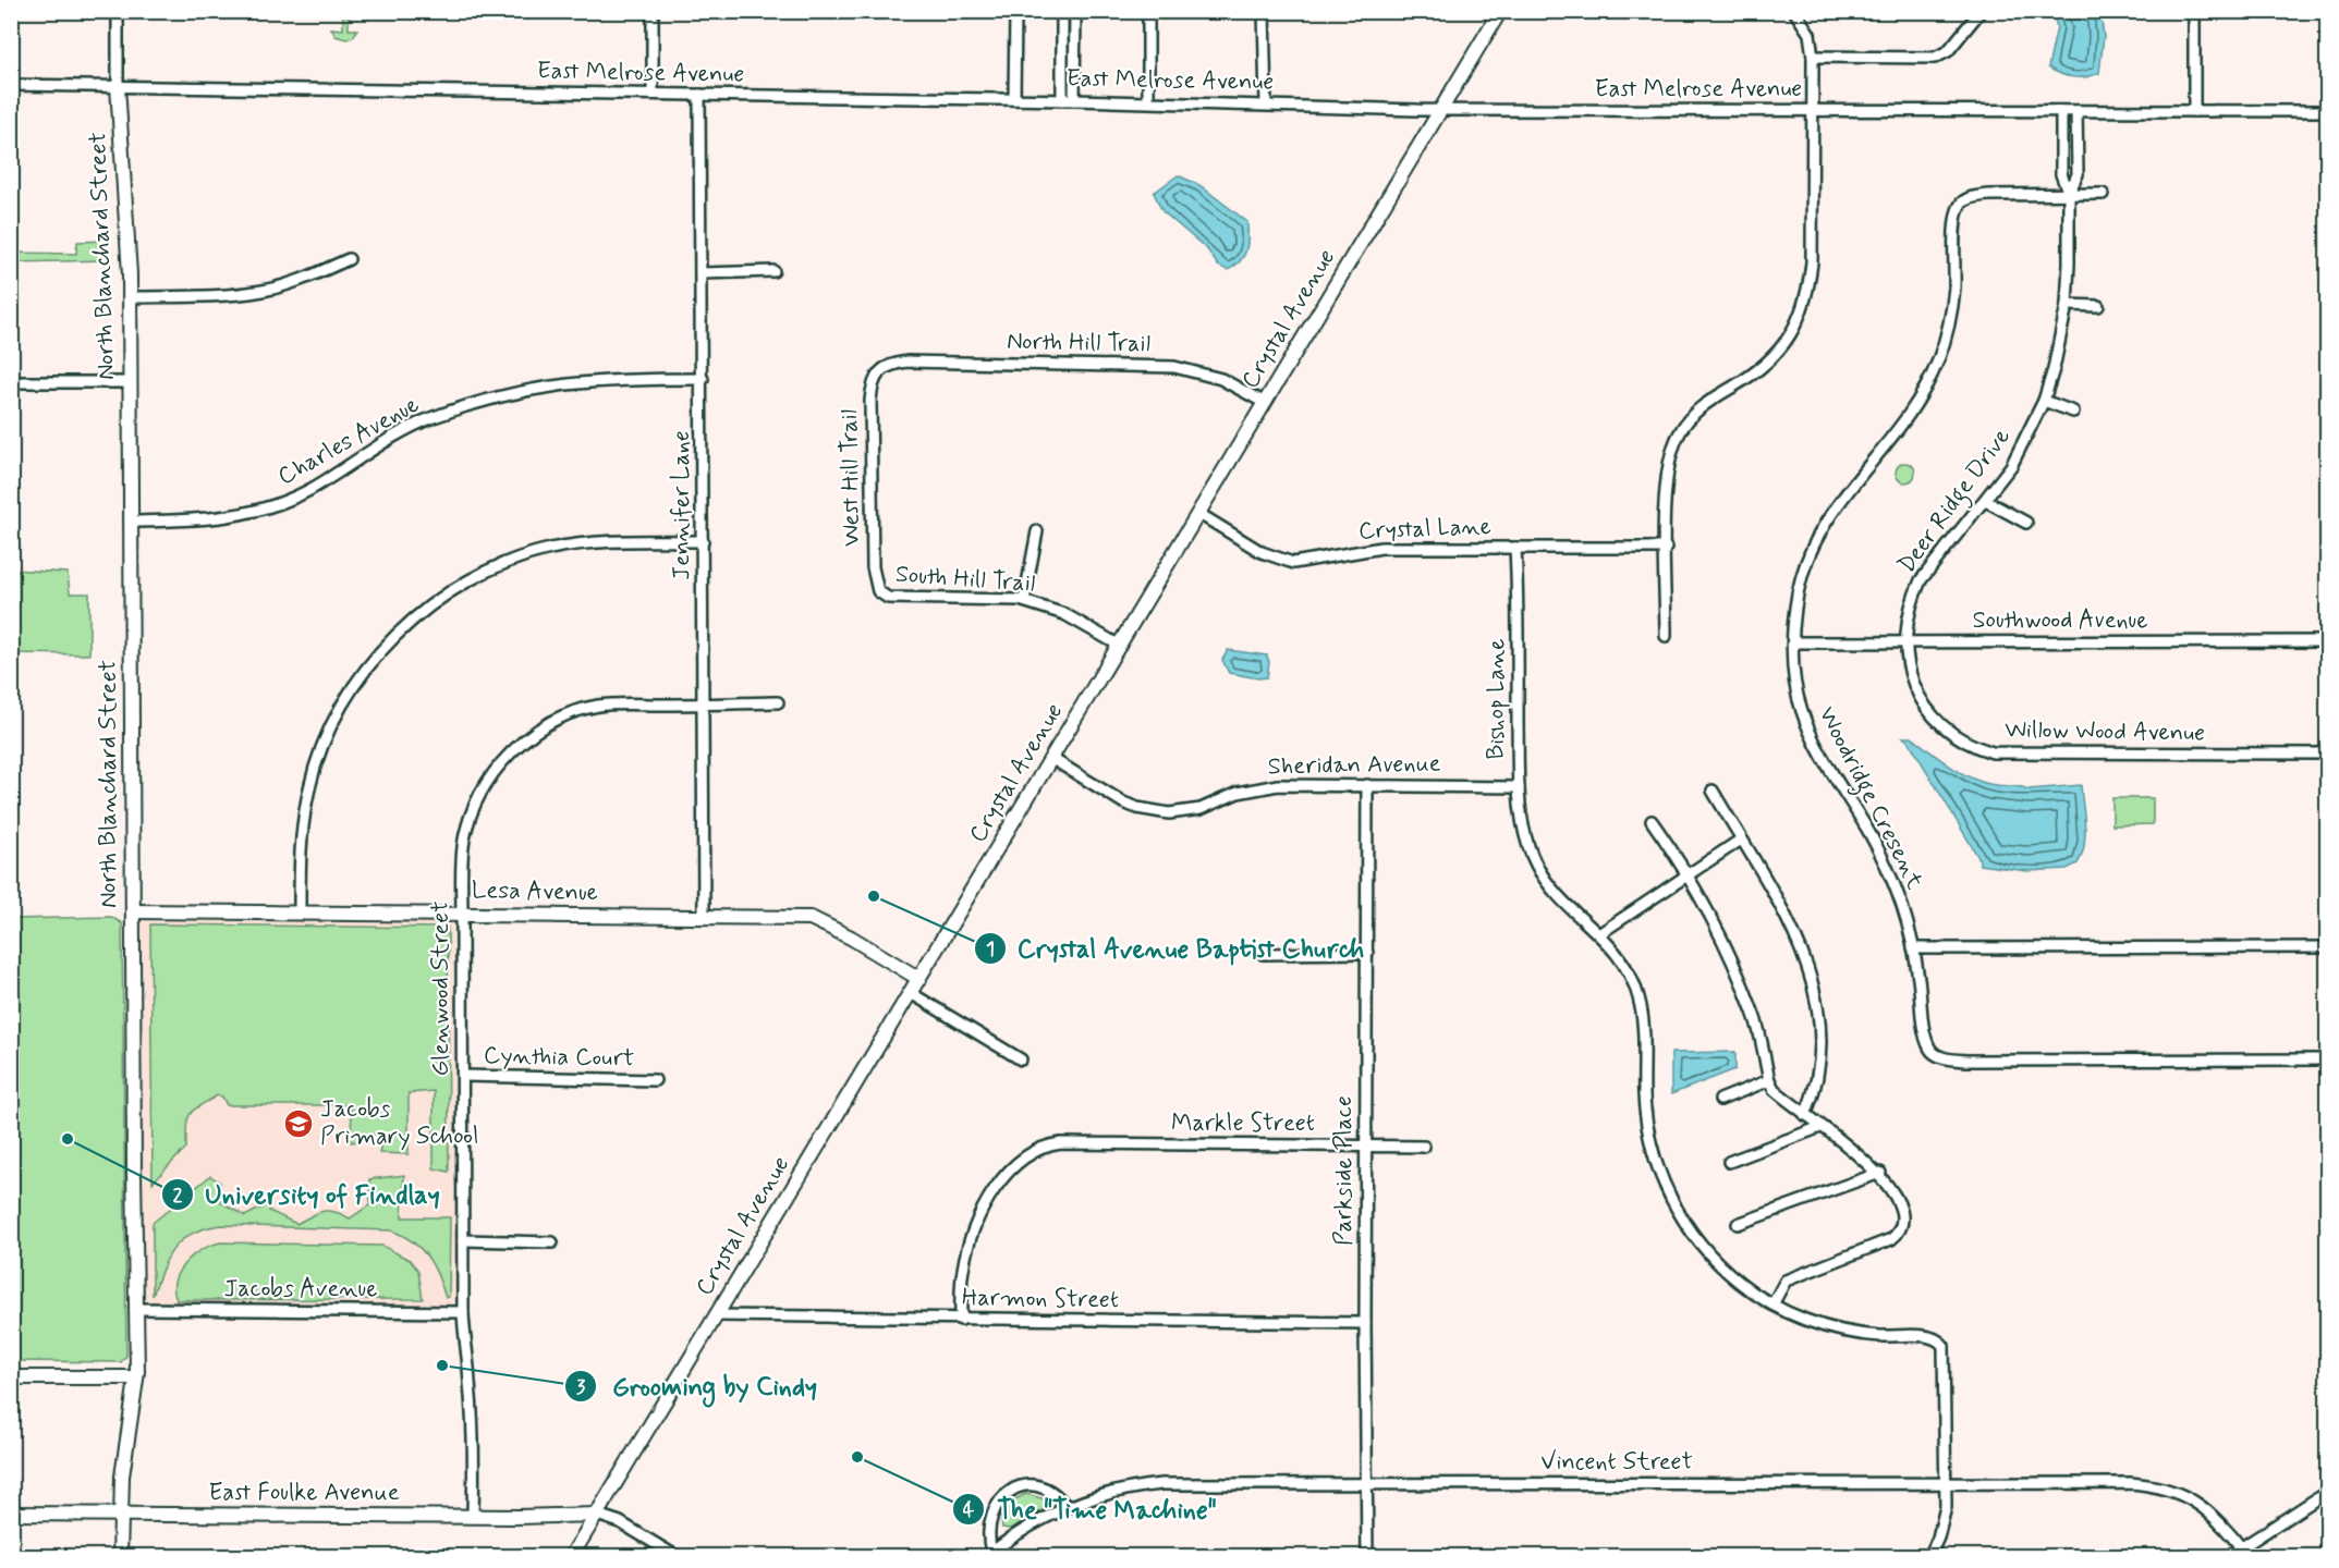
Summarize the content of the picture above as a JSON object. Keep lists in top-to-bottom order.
{
  "streets": {
    "street": [
      "East Melrose Avenue",
      "North Blanchard Street",
      "Crystal Avenue",
      "North Hill Trail",
      "Charles Avenue",
      "West Hill Trail",
      "Deer Ridge Drive",
      "Jennifer Lane",
      "Crystal Lane",
      "South Hill Trail",
      "Southwood Avenue",
      "Bishop Lane",
      "Willow Wood Avenue",
      "Sheridan Avenue",
      "Woodridge Cresent",
      "Lesa Avenue",
      "Glenwood Street",
      "Cynthia Court",
      "Markle Street",
      "Parkside Place",
      "Jacobs Avenue",
      "Harmon Street",
      "Vincent Street",
      "East Foulke Avenue"
    ]
  },
  "crossings": [
    ["East Melrose Avenue", "North Blanchard Street"],
    ["East Melrose Avenue", "Crystal Avenue"],
    ["East Melrose Avenue", "Deer Ridge Drive"],
    ["East Melrose Avenue", "Jennifer Lane"],
    ["North Blanchard Street", "Charles Avenue"],
    ["North Blanchard Street", "Lesa Avenue"],
    ["North Blanchard Street", "Jacobs Avenue"],
    ["North Blanchard Street", "East Foulke Avenue"],
    ["Crystal Avenue", "North Hill Trail"],
    ["Crystal Avenue", "Crystal Lane"],
    ["Crystal Avenue", "South Hill Trail"],
    ["Crystal Avenue", "Sheridan Avenue"],
    ["Crystal Avenue", "Lesa Avenue"],
    ["Crystal Avenue", "Harmon Street"],
    ["Crystal Avenue", "East Foulke Avenue"],
    ["North Hill Trail", "West Hill Trail"],
    ["Charles Avenue", "Jennifer Lane"],
    ["West Hill Trail", "South Hill Trail"],
    ["Deer Ridge Drive", "Southwood Avenue"],
    ["Deer Ridge Drive", "Willow Wood Avenue"],
    ["Deer Ridge Drive", "Woodridge Cresent"],
    ["Jennifer Lane", "Lesa Avenue"],
    ["Jennifer Lane", "Glenwood Street"],
    ["Crystal Lane", "Bishop Lane"],
    ["Southwood Avenue", "Willow Wood Avenue"],
    ["Southwood Avenue", "Woodridge Cresent"],
    ["Bishop Lane", "Sheridan Avenue"],
    ["Bishop Lane", "Vincent Street"],
    ["Sheridan Avenue", "Parkside Place"],
    ["Lesa Avenue", "Glenwood Street"],
    ["Glenwood Street", "Cynthia Court"],
    ["Glenwood Street", "Jacobs Avenue"],
    ["Glenwood Street", "East Foulke Avenue"],
    ["Markle Street", "Parkside Place"],
    ["Markle Street", "Harmon Street"],
    ["Parkside Place", "Harmon Street"],
    ["Parkside Place", "Vincent Street"]
  ],
  "places": {
    "other": [
      "Crystal Avenue Baptist Church",
      "University of Findlay",
      "Grooming by Cindy",
      "The \"Time Machine\""
    ],
    "school or university": ["Jacobs Primary School"]
  }
}
